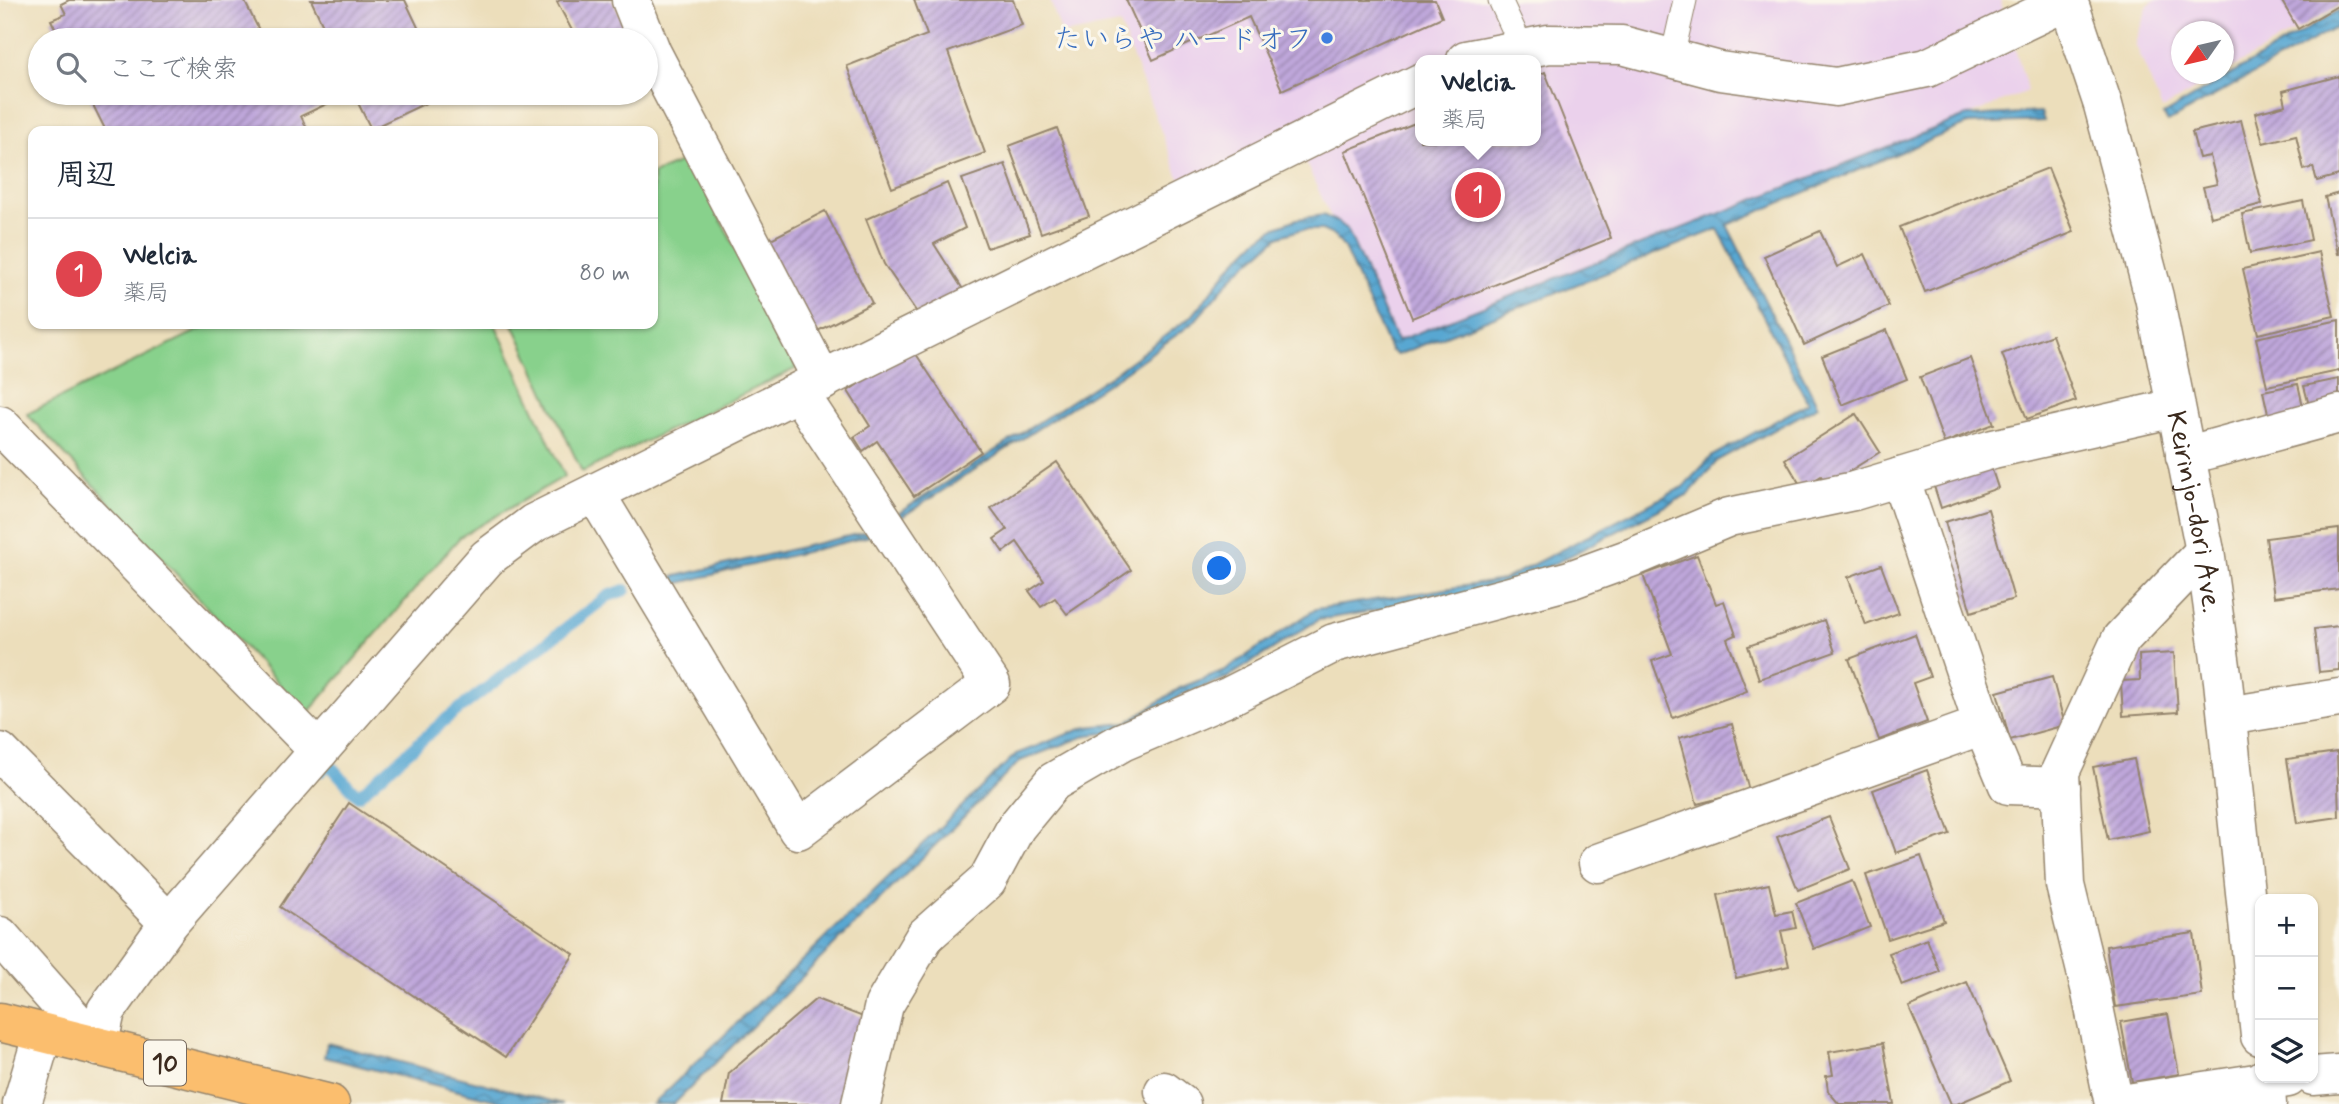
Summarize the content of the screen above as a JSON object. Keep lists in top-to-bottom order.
{
  "streets": {
    "main road": ["10"],
    "street": ["Keirinjo-dori Ave."]
  },
  "places": ["たいらや ハードオフ"],
  "north": "bottom left",
  "page": {
    "search": "ここで検索",
    "popup": ["Welcia", "薬局"],
    "heading": "周辺",
    "pins": "1",
    "list": [
      {
        "mark": "1",
        "name": "Welcia",
        "note": "薬局",
        "value": "80 m"
      }
    ],
    "map_buttons": ["+", "−"]
  }
}
